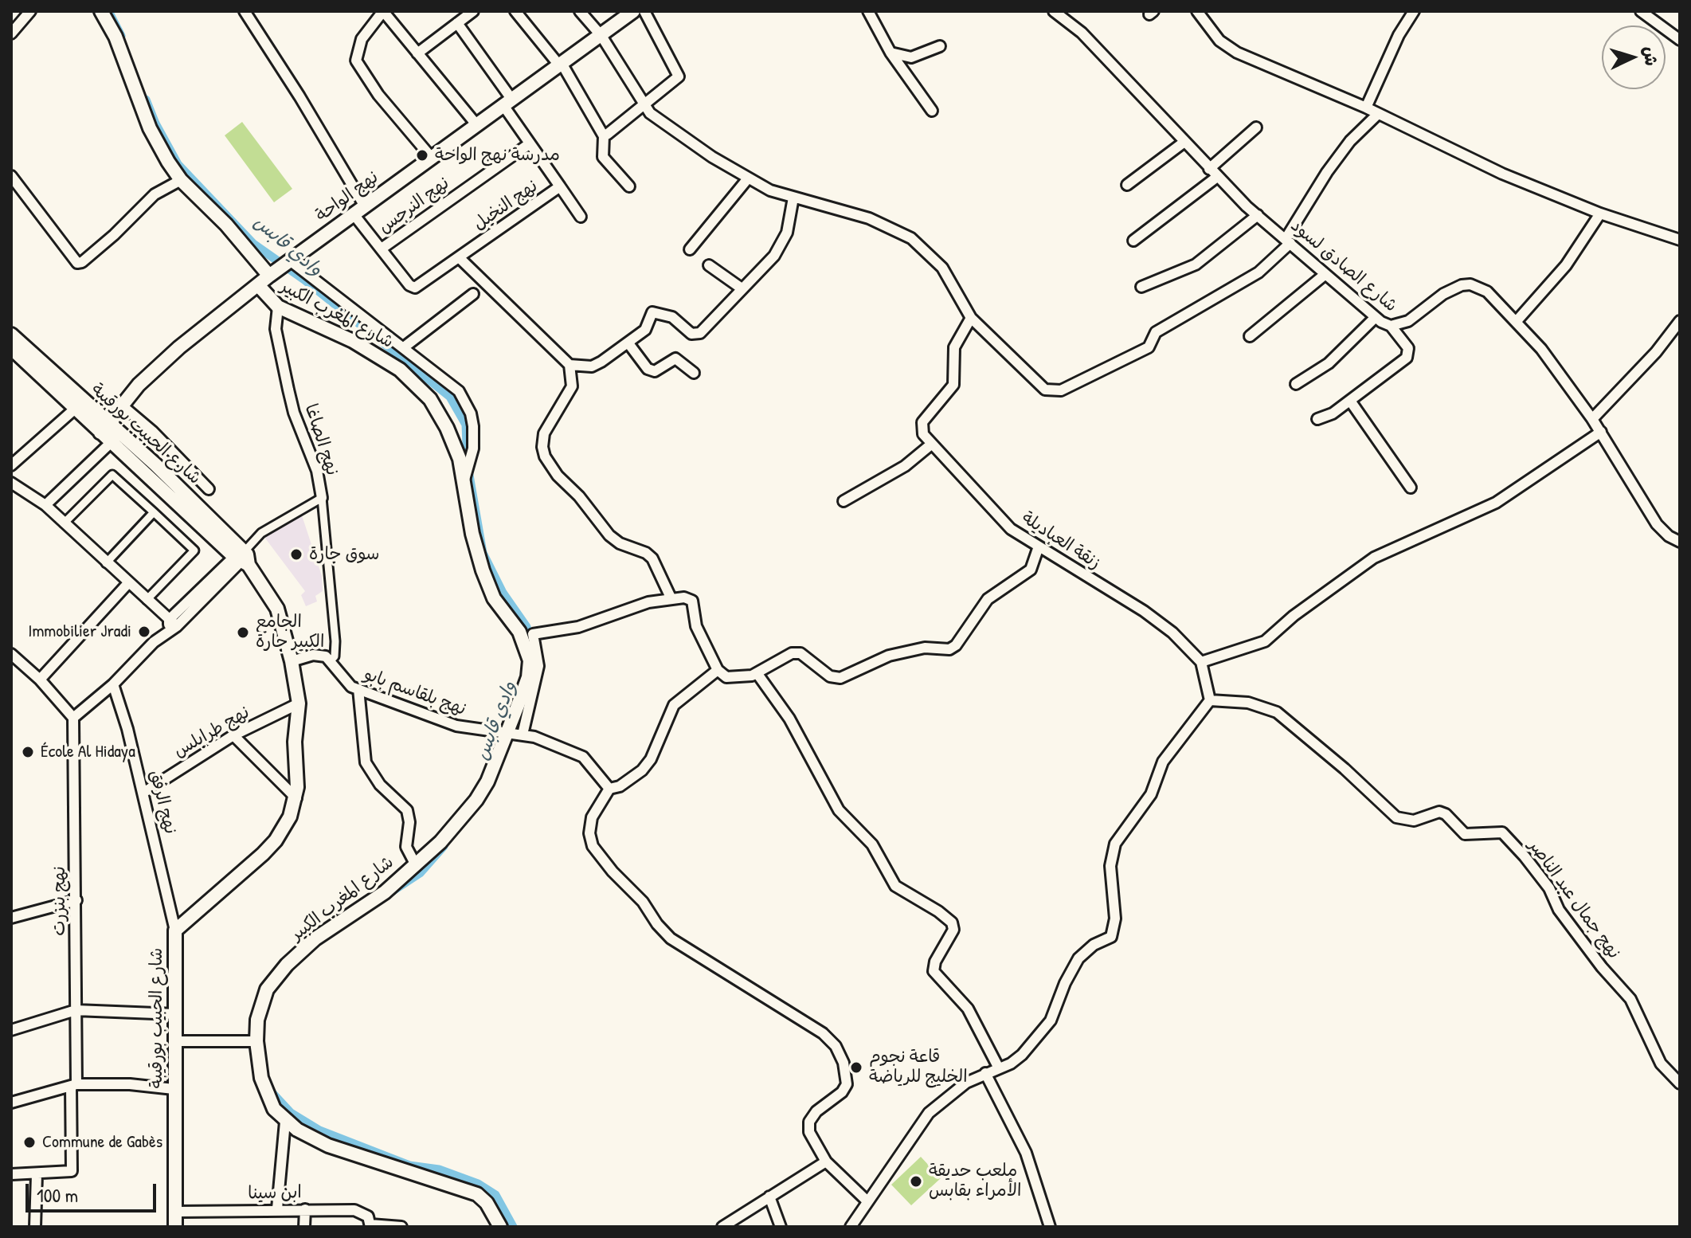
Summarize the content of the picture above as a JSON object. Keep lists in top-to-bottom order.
{
  "streets": {
    "street": [
      "نهج الواحة",
      "نهج النرجس",
      "نهج النخيل",
      "شارع الصادق لسود",
      "شارع المغرب الكبير",
      "شارع الحبيب بورقيبة",
      "نهج الصاغا",
      "زنقة العباديلة",
      "نهج بلقاسم بابو",
      "نهج طرابلس",
      "نهج الرفق",
      "نهج جمال عبد الناصر",
      "نهج بنزرت",
      "ابن سينا"
    ]
  },
  "crossings": [
    ["نهج الواحة", "نهج النخيل"],
    ["نهج الواحة", "شارع المغرب الكبير"],
    ["نهج الواحة", "شارع الحبيب بورقيبة"],
    ["نهج النرجس", "نهج النخيل"],
    ["شارع المغرب الكبير", "نهج الصاغا"],
    ["شارع المغرب الكبير", "نهج بلقاسم بابو"],
    ["شارع الحبيب بورقيبة", "نهج طرابلس"],
    ["شارع الحبيب بورقيبة", "نهج الرفق"],
    ["شارع الحبيب بورقيبة", "ابن سينا"],
    ["نهج الصاغا", "نهج بلقاسم بابو"],
    ["نهج طرابلس", "نهج الرفق"]
  ],
  "water": ["وادي قابس"],
  "places": [
    "مدرسة نهج الواحة",
    "سوق جارة",
    "Immobilier Jradi",
    "الجامع الكبير جارة",
    "École Al Hidaya",
    "قاعة نجوم الخليج للرياضة",
    "Commune de Gabès",
    "ملعب حديقة الأمراء بقابس"
  ],
  "scale_bar": "100 m",
  "north": "right"
}
